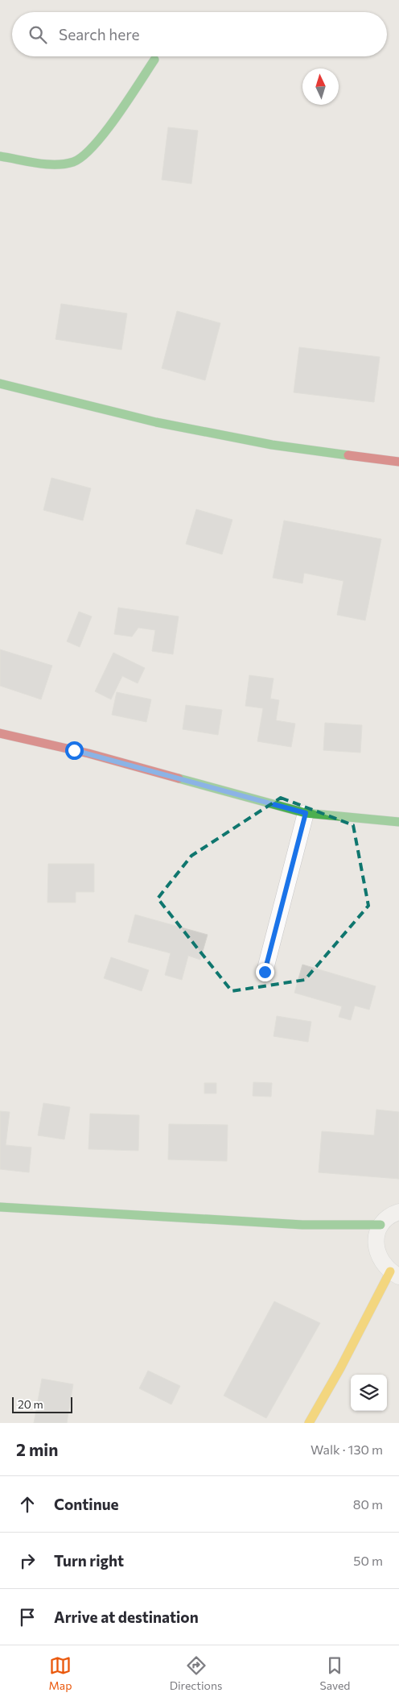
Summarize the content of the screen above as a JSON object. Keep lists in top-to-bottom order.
{
  "scale_bar": "20 m",
  "north": "top",
  "page": {
    "search": "Search here",
    "scale": "20 m",
    "heading": ["2 min", "Walk · 130 m"],
    "list": [
      ["Continue", "80 m"],
      ["Turn right", "50 m"],
      "Arrive at destination"
    ],
    "nav": ["Map", "Directions", "Saved"]
  }
}
